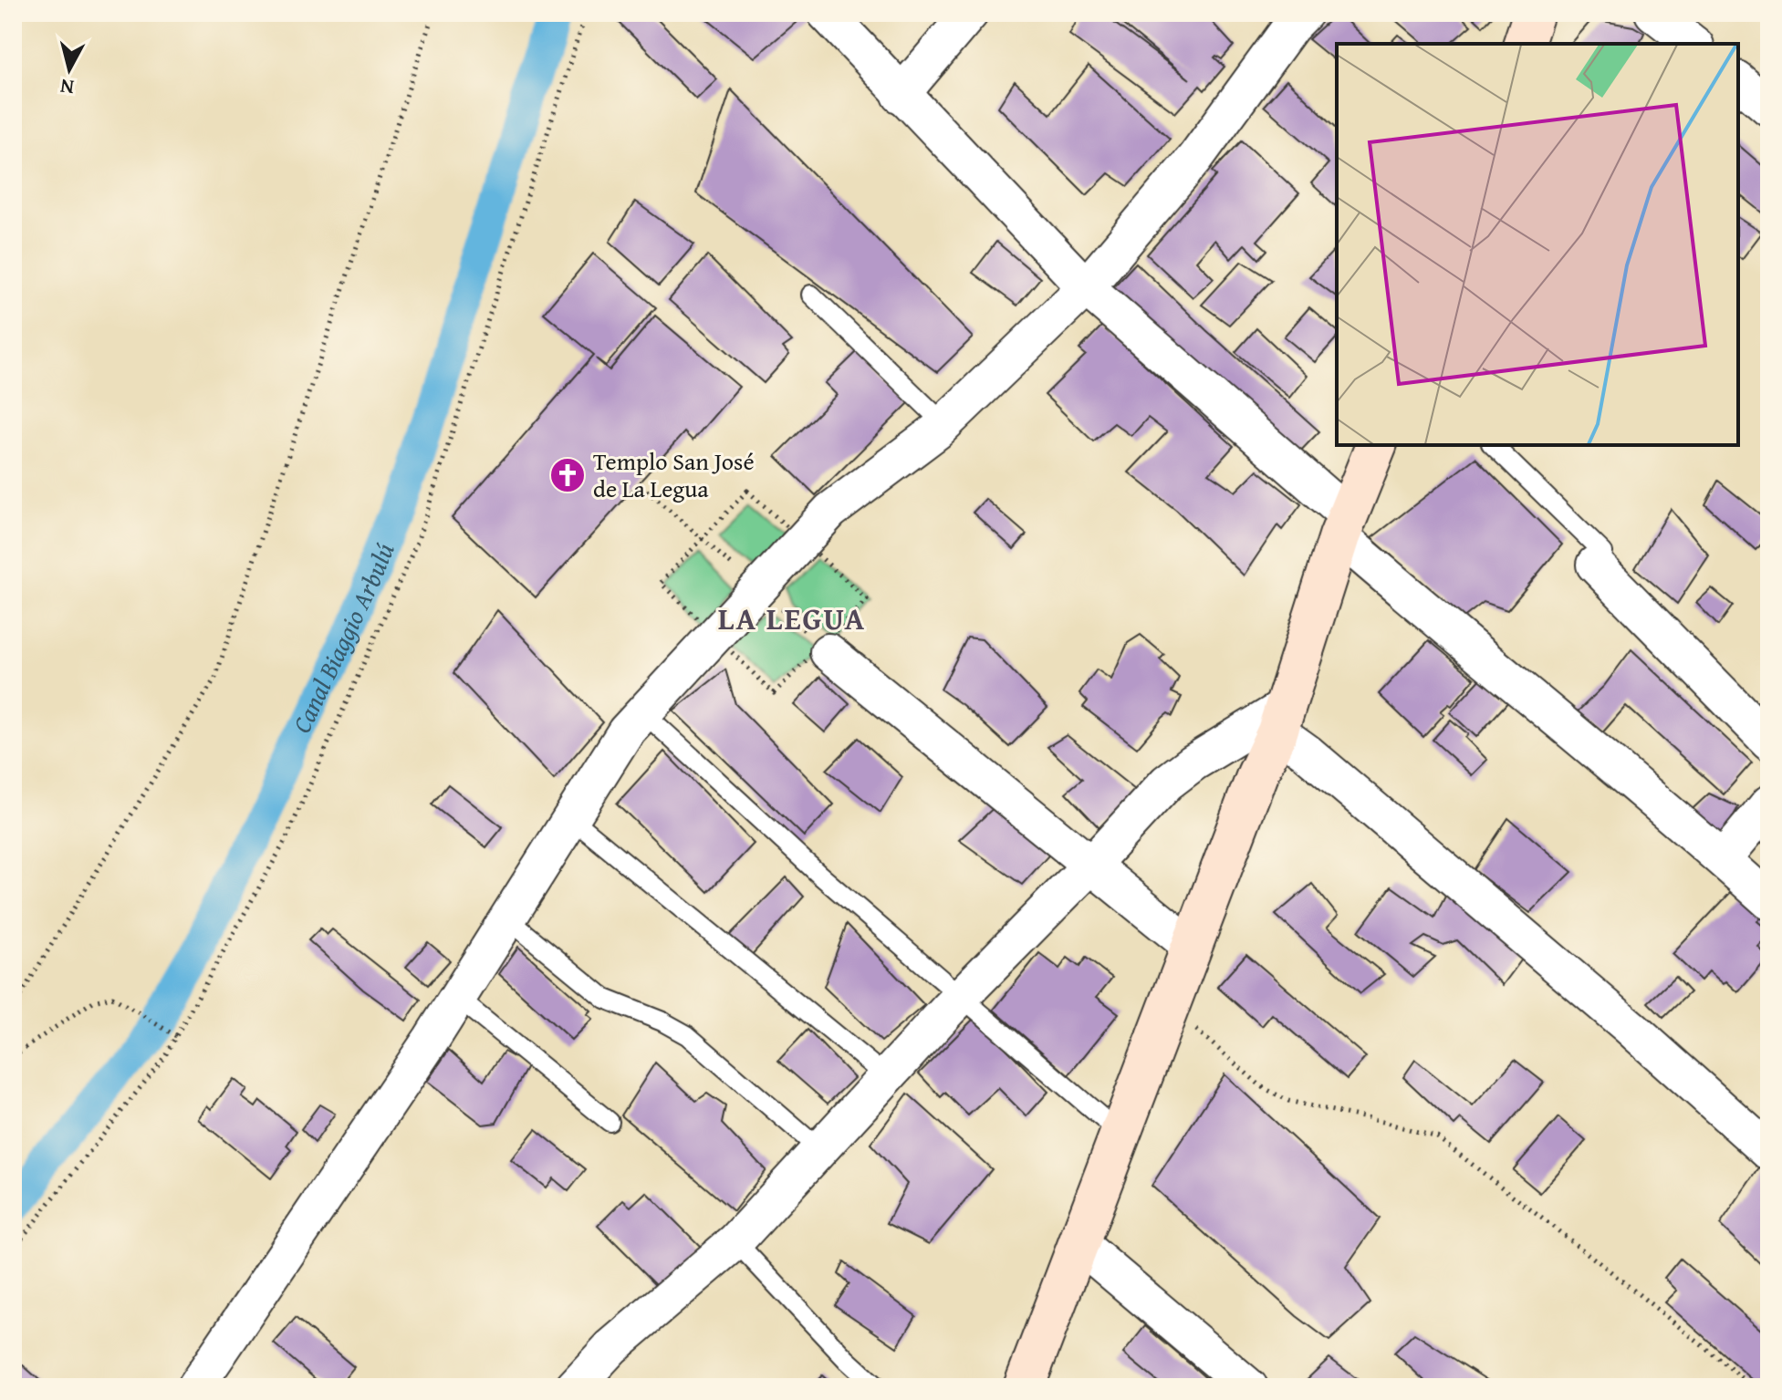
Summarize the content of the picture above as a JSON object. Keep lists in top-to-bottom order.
{
  "districts": ["LA LEGUA"],
  "water": ["Canal Biaggio Arbulú"],
  "places": {
    "church": ["Templo San José de La Legua"]
  },
  "north": "bottom"
}
